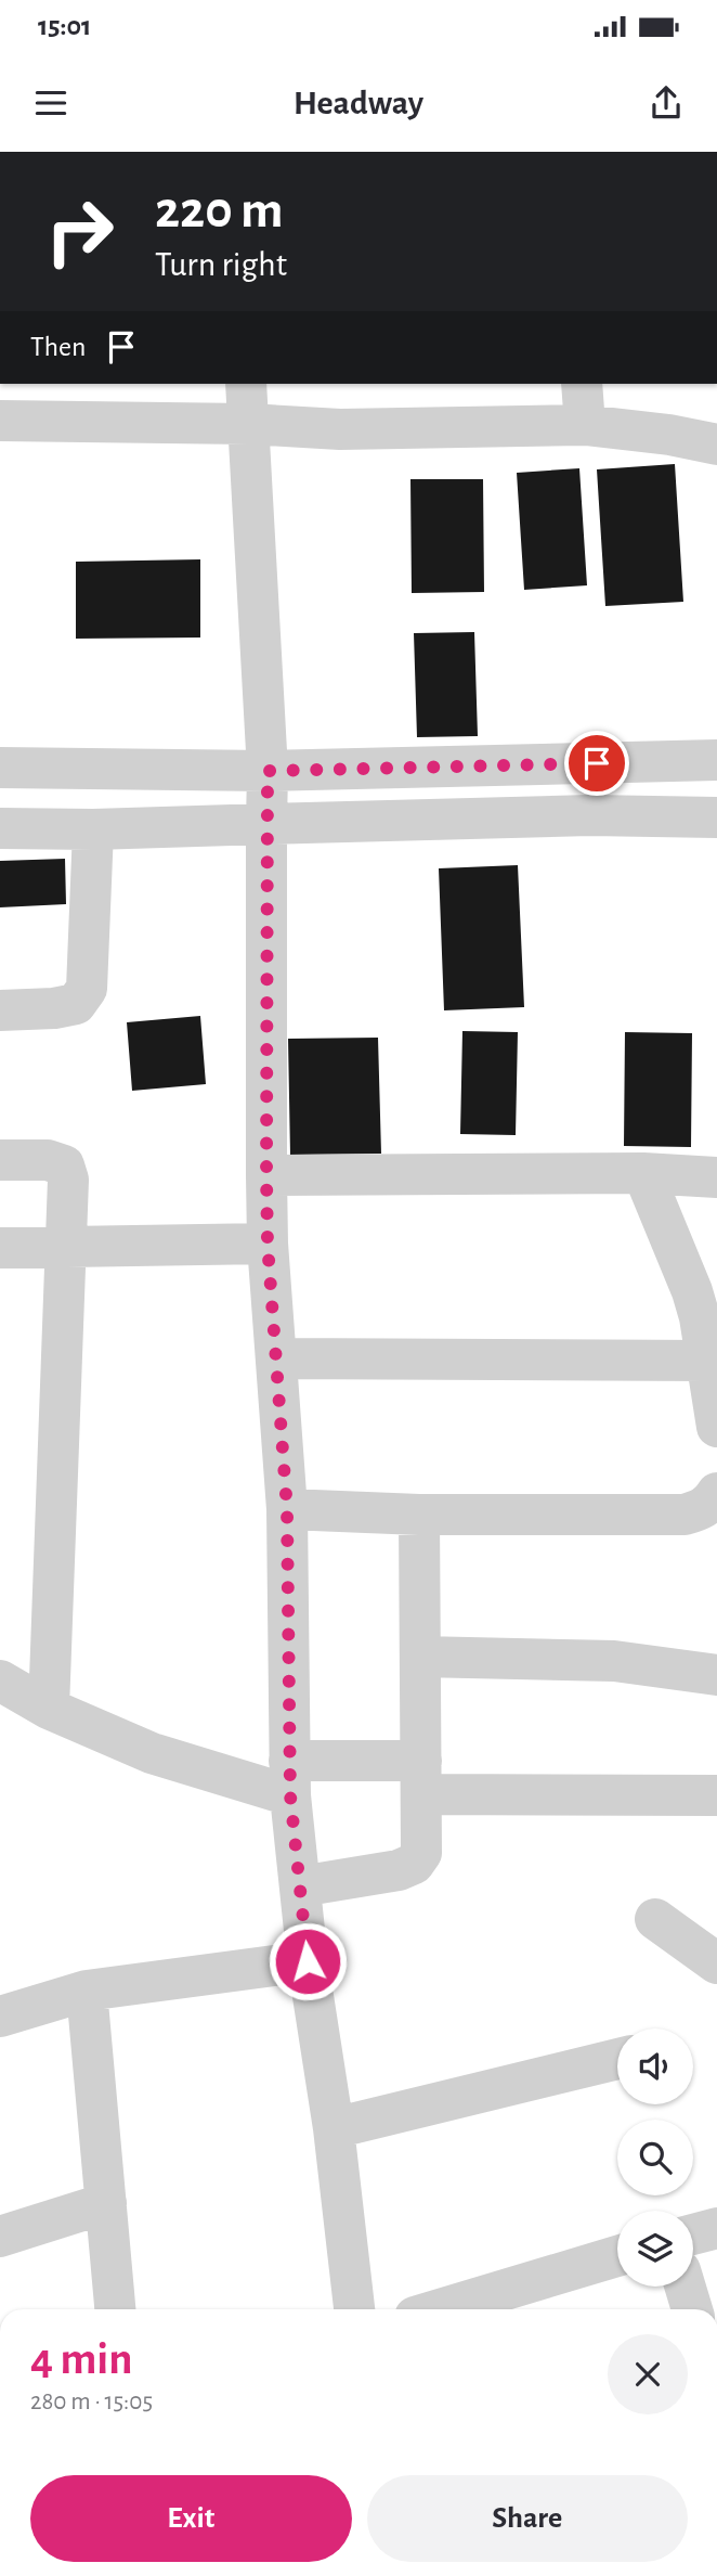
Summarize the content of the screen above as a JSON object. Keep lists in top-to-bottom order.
{
  "page": {
    "status": "15:01",
    "header": "Headway",
    "turn": ["220 m", "Turn right"],
    "then": "Then",
    "heading": ["4 min", "280 m · 15:05"],
    "buttons": ["Exit", "Share"]
  }
}
